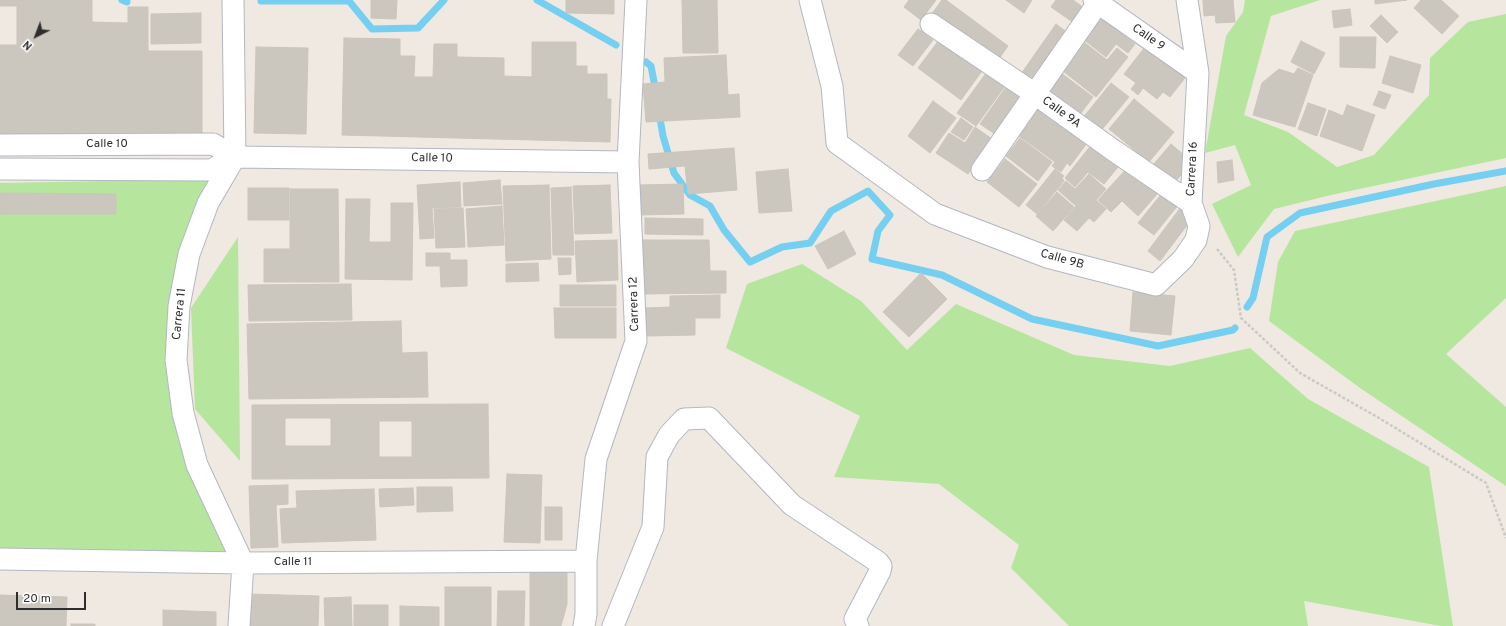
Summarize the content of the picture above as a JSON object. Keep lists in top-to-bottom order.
{
  "streets": {
    "street": [
      "Calle 9",
      "Calle 9A",
      "Calle 10",
      "Carrera 16",
      "Calle 9B",
      "Carrera 12",
      "Carrera 11",
      "Calle 11"
    ]
  },
  "crossings": [
    ["Calle 9", "Carrera 16"],
    ["Calle 9A", "Carrera 16"],
    ["Calle 10", "Carrera 12"],
    ["Calle 10", "Carrera 11"],
    ["Carrera 16", "Calle 9B"],
    ["Carrera 12", "Calle 11"],
    ["Carrera 11", "Calle 11"]
  ],
  "scale_bar": "20 m",
  "north": "bottom left"
}
